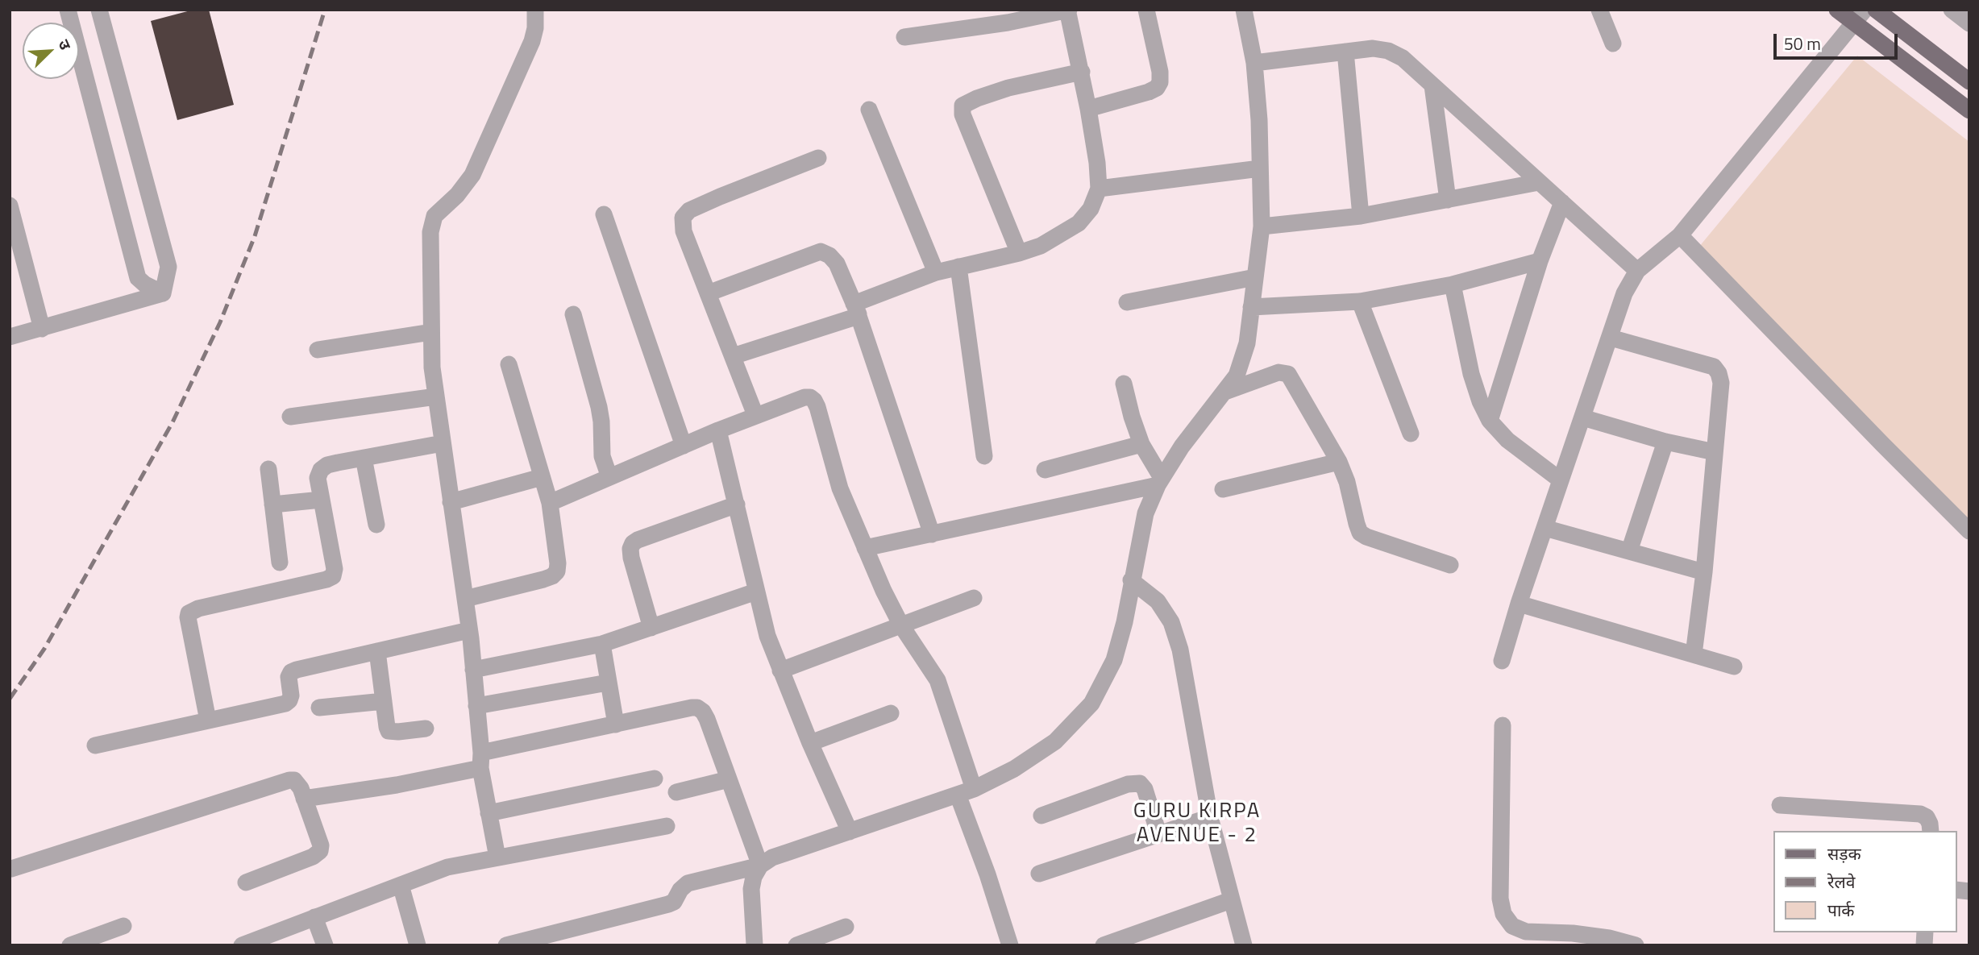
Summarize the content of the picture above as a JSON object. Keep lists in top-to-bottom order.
{
  "districts": ["GURU KIRPA AVENUE - 2"],
  "legend": ["सड़क", "रेलवे", "पार्क"],
  "scale_bar": "50 m",
  "north": "top right"
}
